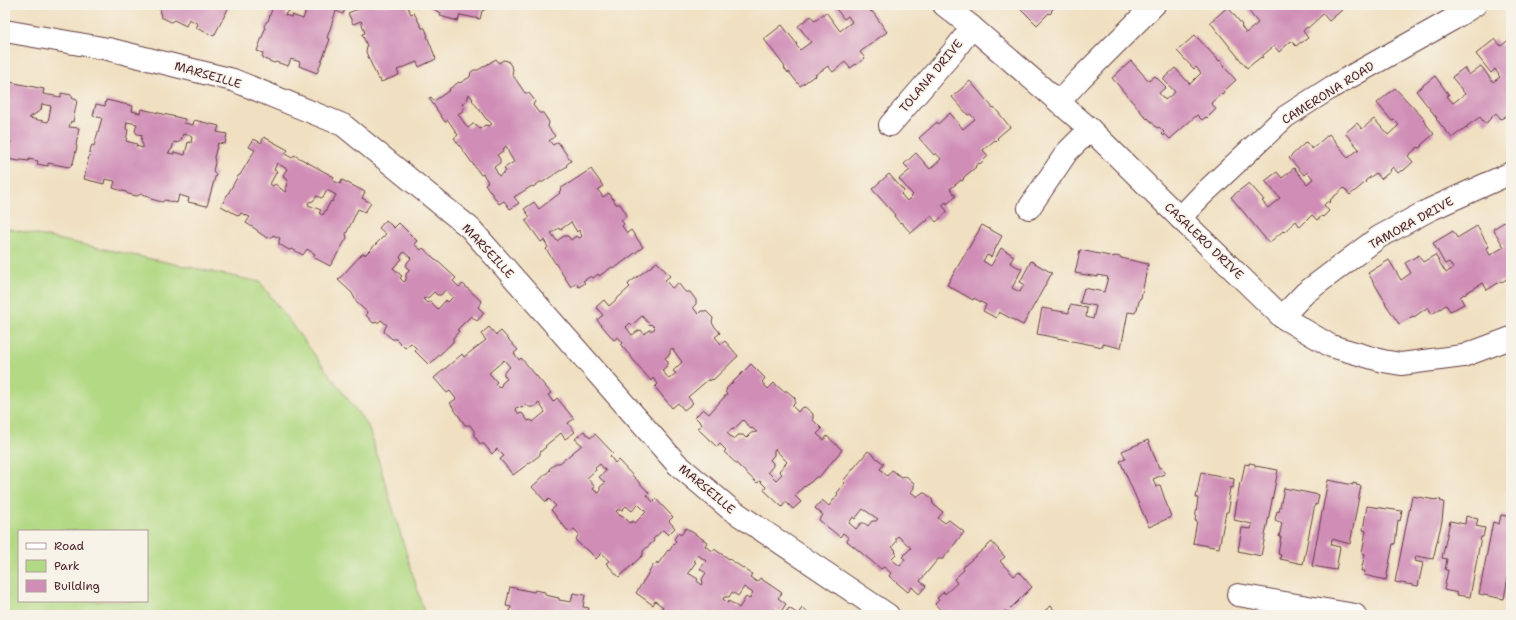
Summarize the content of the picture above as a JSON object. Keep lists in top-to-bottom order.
{
  "streets": {
    "street": [
      "MARSEILLE",
      "TOLANA DRIVE",
      "CAMERONA ROAD",
      "TAMORA DRIVE",
      "CASALERO DRIVE"
    ]
  },
  "crossings": [
    ["TOLANA DRIVE", "CASALERO DRIVE"],
    ["CAMERONA ROAD", "CASALERO DRIVE"],
    ["TAMORA DRIVE", "CASALERO DRIVE"]
  ],
  "legend": ["Road", "Park", "Building"]
}
